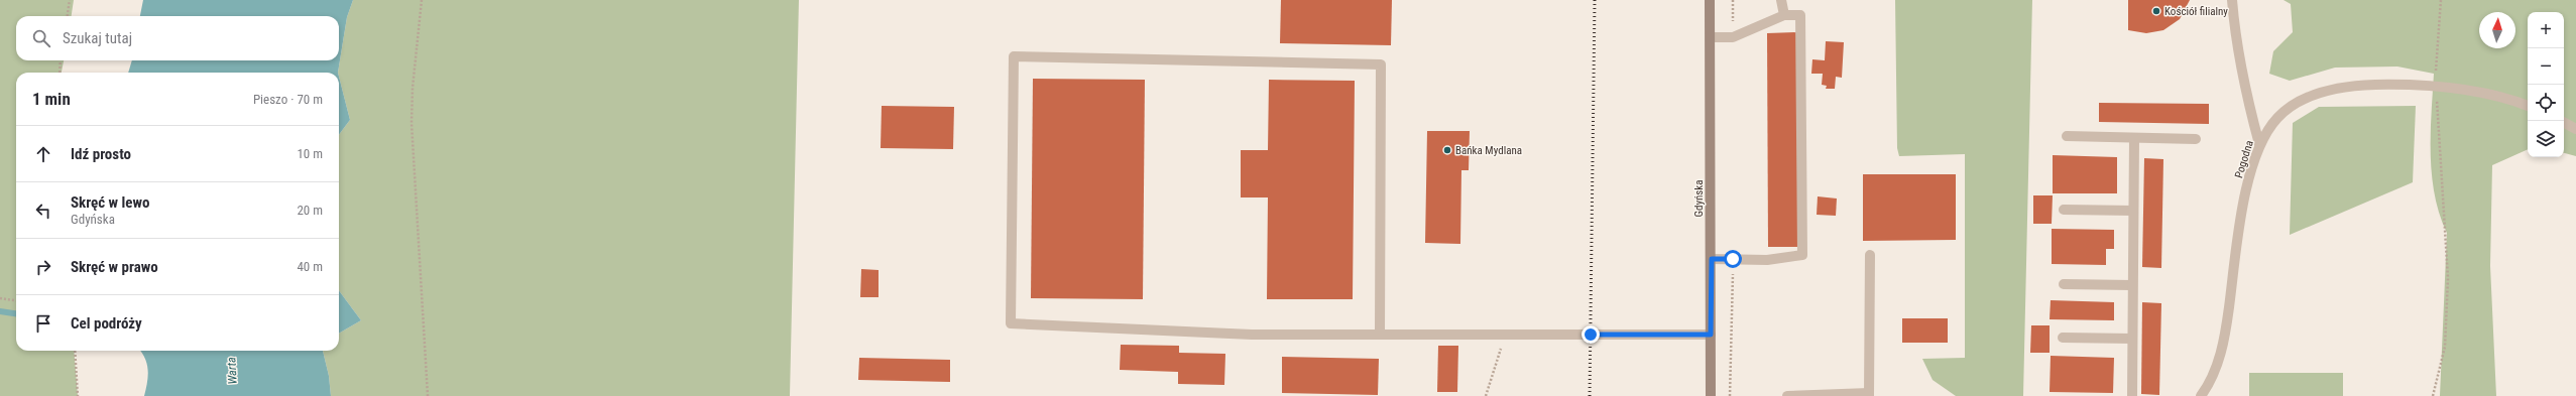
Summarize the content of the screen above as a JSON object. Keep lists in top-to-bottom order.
{
  "streets": {
    "main road": ["Gdyńska"],
    "street": ["Pogodna"]
  },
  "water": ["Warta"],
  "places": ["Kościół filialny", "Bańka Mydlana"],
  "north": "top",
  "page": {
    "map_buttons": ["+", "−"],
    "search": "Szukaj tutaj",
    "heading": ["1 min", "Pieszo · 70 m"],
    "list": [
      ["Idź prosto", "10 m"],
      ["Skręć w lewo", "Gdyńska", "20 m"],
      ["Skręć w prawo", "40 m"],
      "Cel podróży"
    ]
  }
}
